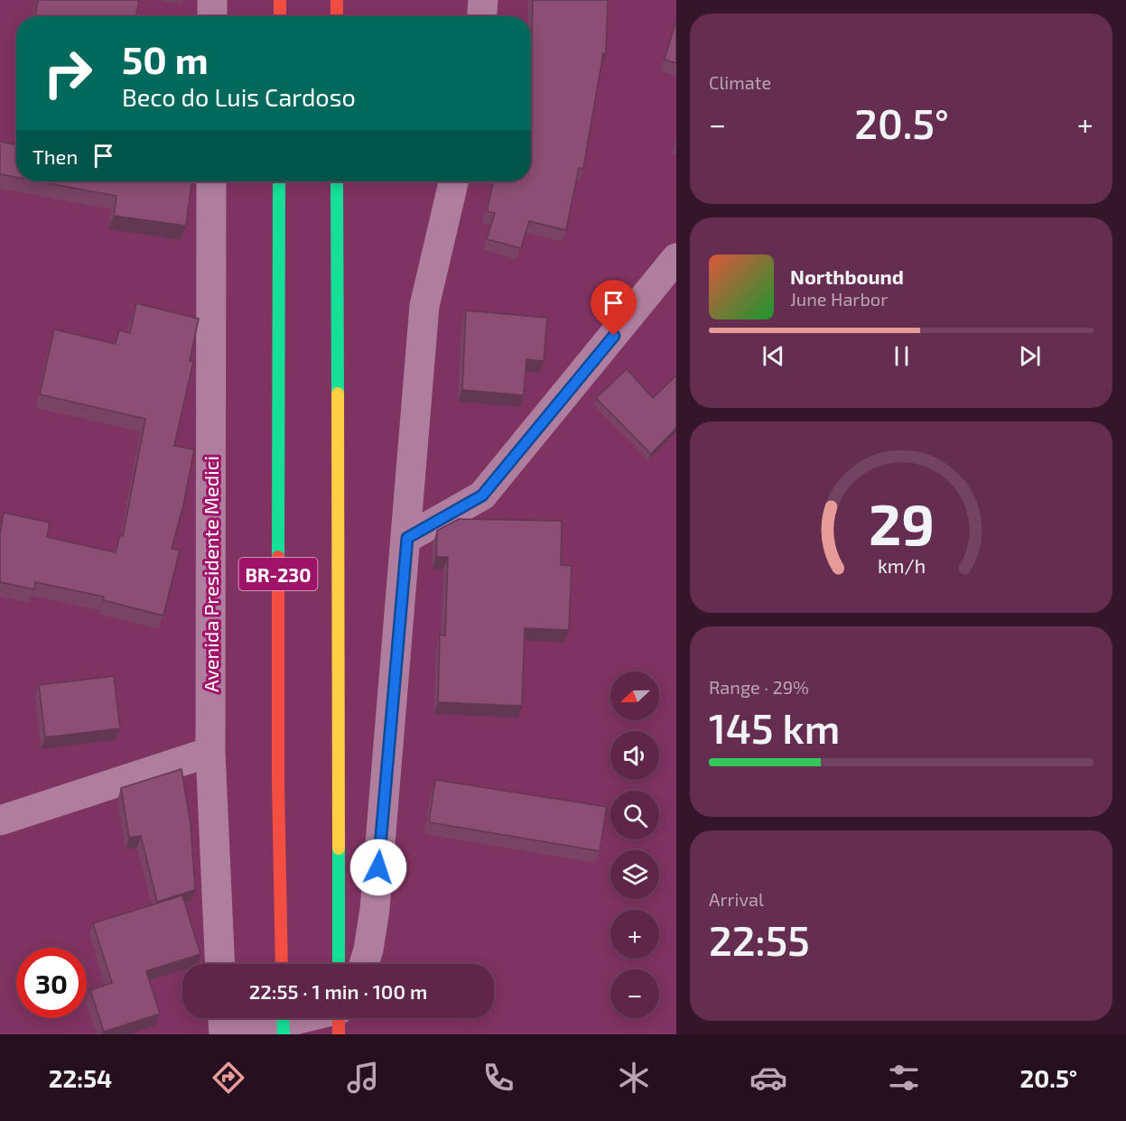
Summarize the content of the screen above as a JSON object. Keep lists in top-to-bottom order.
{
  "streets": {
    "main road": ["BR-230"],
    "street": ["Avenida Presidente Medici"]
  },
  "north": "left",
  "page": {
    "tile": [
      "Climate",
      ["Range · 29%", "145 km"],
      ["Arrival", "22:55"]
    ],
    "turn": ["50 m", "Beco do Luis Cardoso"],
    "heat": ["−", "20.5°", "+"],
    "then": "Then",
    "song": ["Northbound", "June Harbor"],
    "map_buttons": ["+", "−"],
    "limit": "30",
    "trip": "22:55 · 1 min · 100 m",
    "tabs": ["22:54", "20.5°"],
    "gauge": ["29", "km/h"]
  }
}
